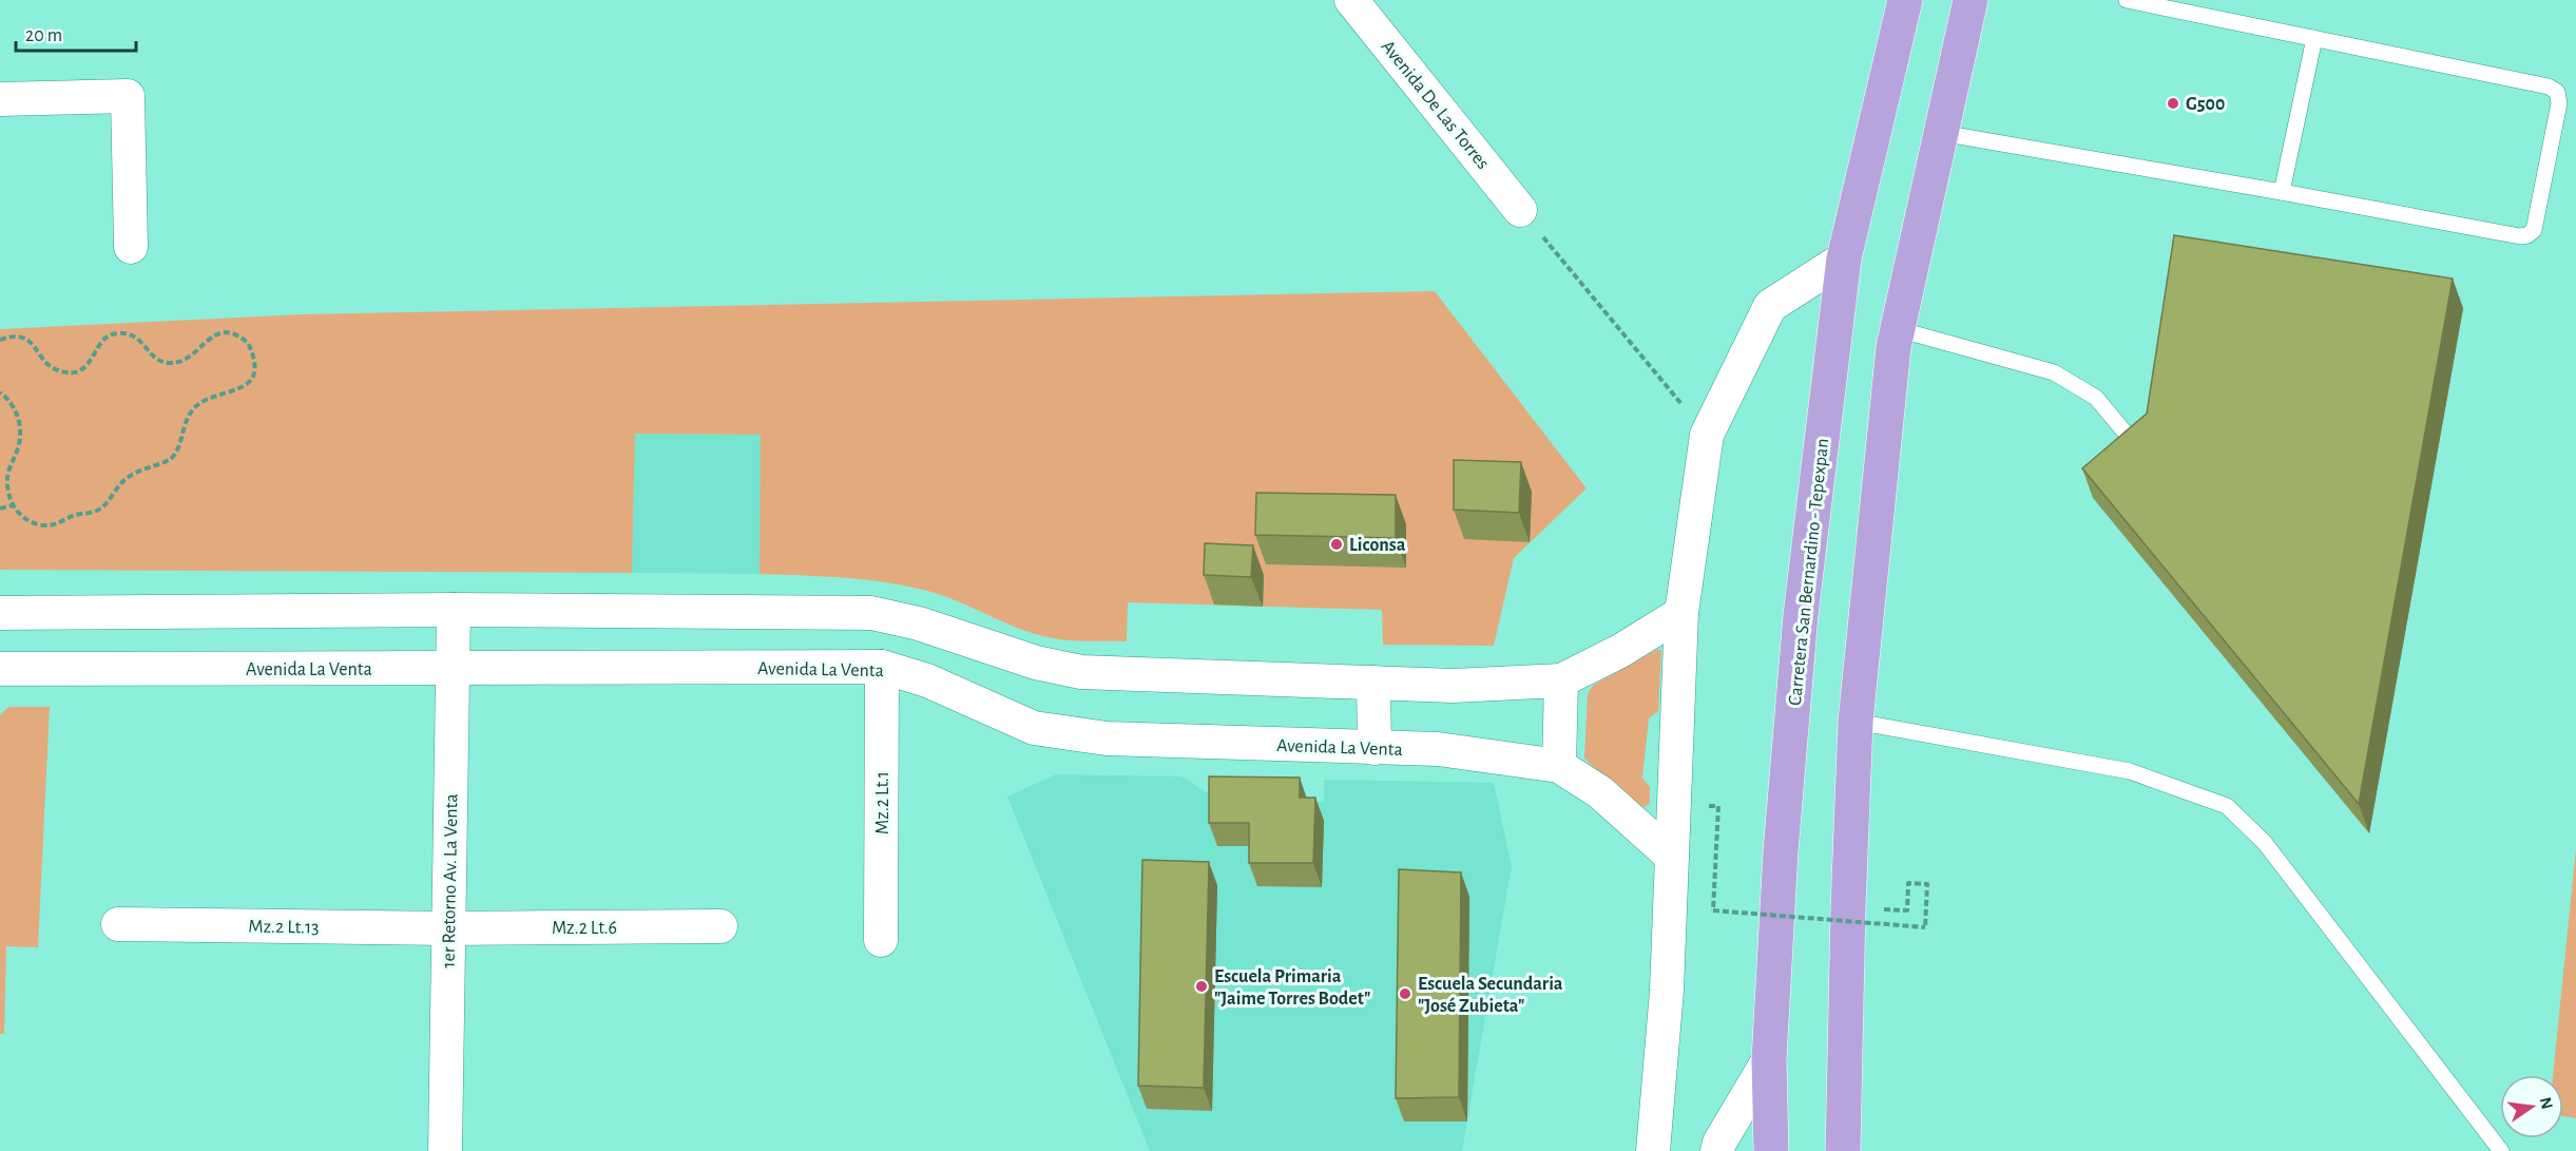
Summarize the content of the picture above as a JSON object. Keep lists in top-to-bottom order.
{
  "streets": {
    "highway": ["Carretera San Bernardino - Tepexpan"],
    "street": [
      "Avenida De Las Torres",
      "Avenida La Venta",
      "Mz.2 Lt.1",
      "1er Retorno Av. La Venta",
      "Mz.2 Lt.13",
      "Mz.2 Lt.6"
    ]
  },
  "crossings": [
    ["Avenida La Venta", "Mz.2 Lt.1"],
    ["Avenida La Venta", "1er Retorno Av. La Venta"],
    ["1er Retorno Av. La Venta", "Mz.2 Lt.13"],
    ["1er Retorno Av. La Venta", "Mz.2 Lt.6"],
    ["Mz.2 Lt.13", "Mz.2 Lt.6"]
  ],
  "places": [
    "G500",
    "Liconsa",
    "Escuela Primaria \"Jaime Torres Bodet\"",
    "Escuela Secundaria \"José Zubieta\""
  ],
  "scale_bar": "20 m",
  "north": "right"
}
